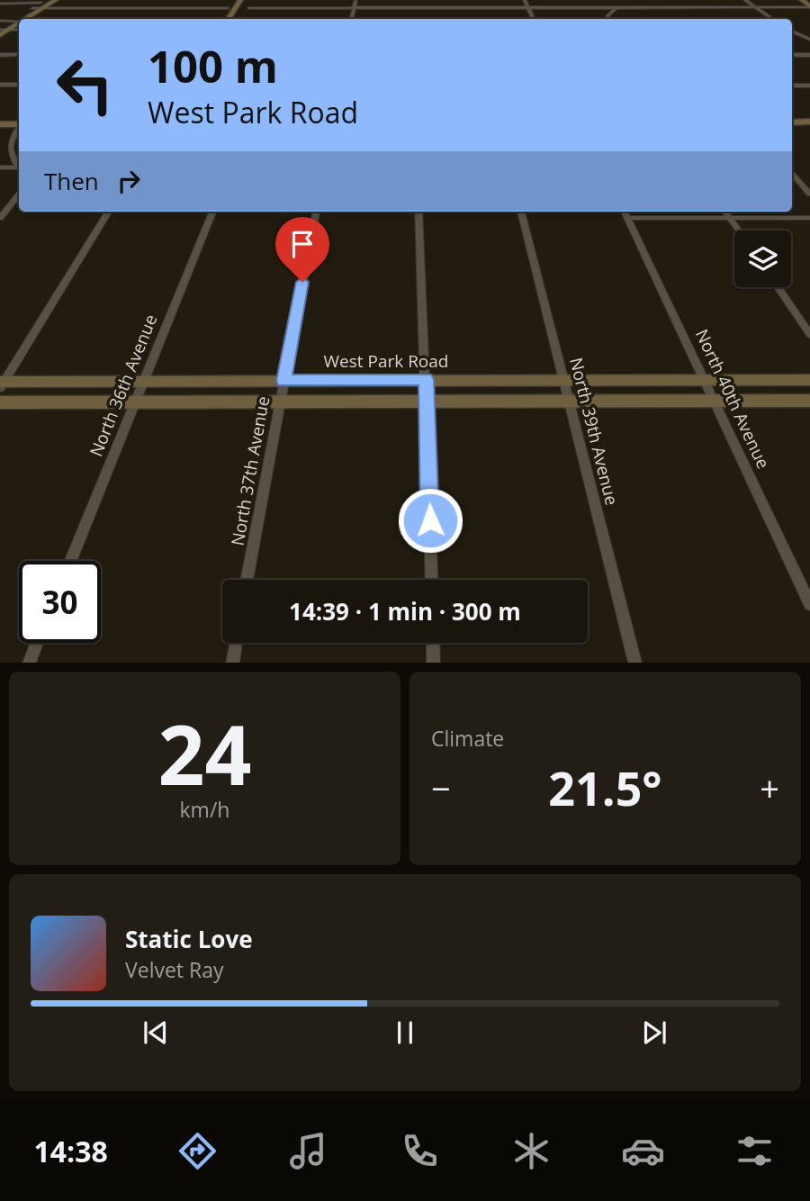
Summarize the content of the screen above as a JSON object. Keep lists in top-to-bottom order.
{
  "streets": {
    "street": [
      "West Park Road",
      "North 36th Avenue",
      "North 40th Avenue",
      "North 39th Avenue",
      "North 37th Avenue"
    ]
  },
  "crossings": [
    ["West Park Road", "North 36th Avenue"],
    ["West Park Road", "North 40th Avenue"],
    ["West Park Road", "North 39th Avenue"],
    ["West Park Road", "North 37th Avenue"]
  ],
  "page": {
    "turn": ["100 m", "West Park Road"],
    "then": "Then",
    "limit": "30",
    "trip": "14:39 · 1 min · 300 m",
    "tile": [
      ["24", "km/h"],
      "Climate"
    ],
    "heat": ["−", "21.5°", "+"],
    "song": ["Static Love", "Velvet Ray"],
    "tabs": "14:38"
  }
}
